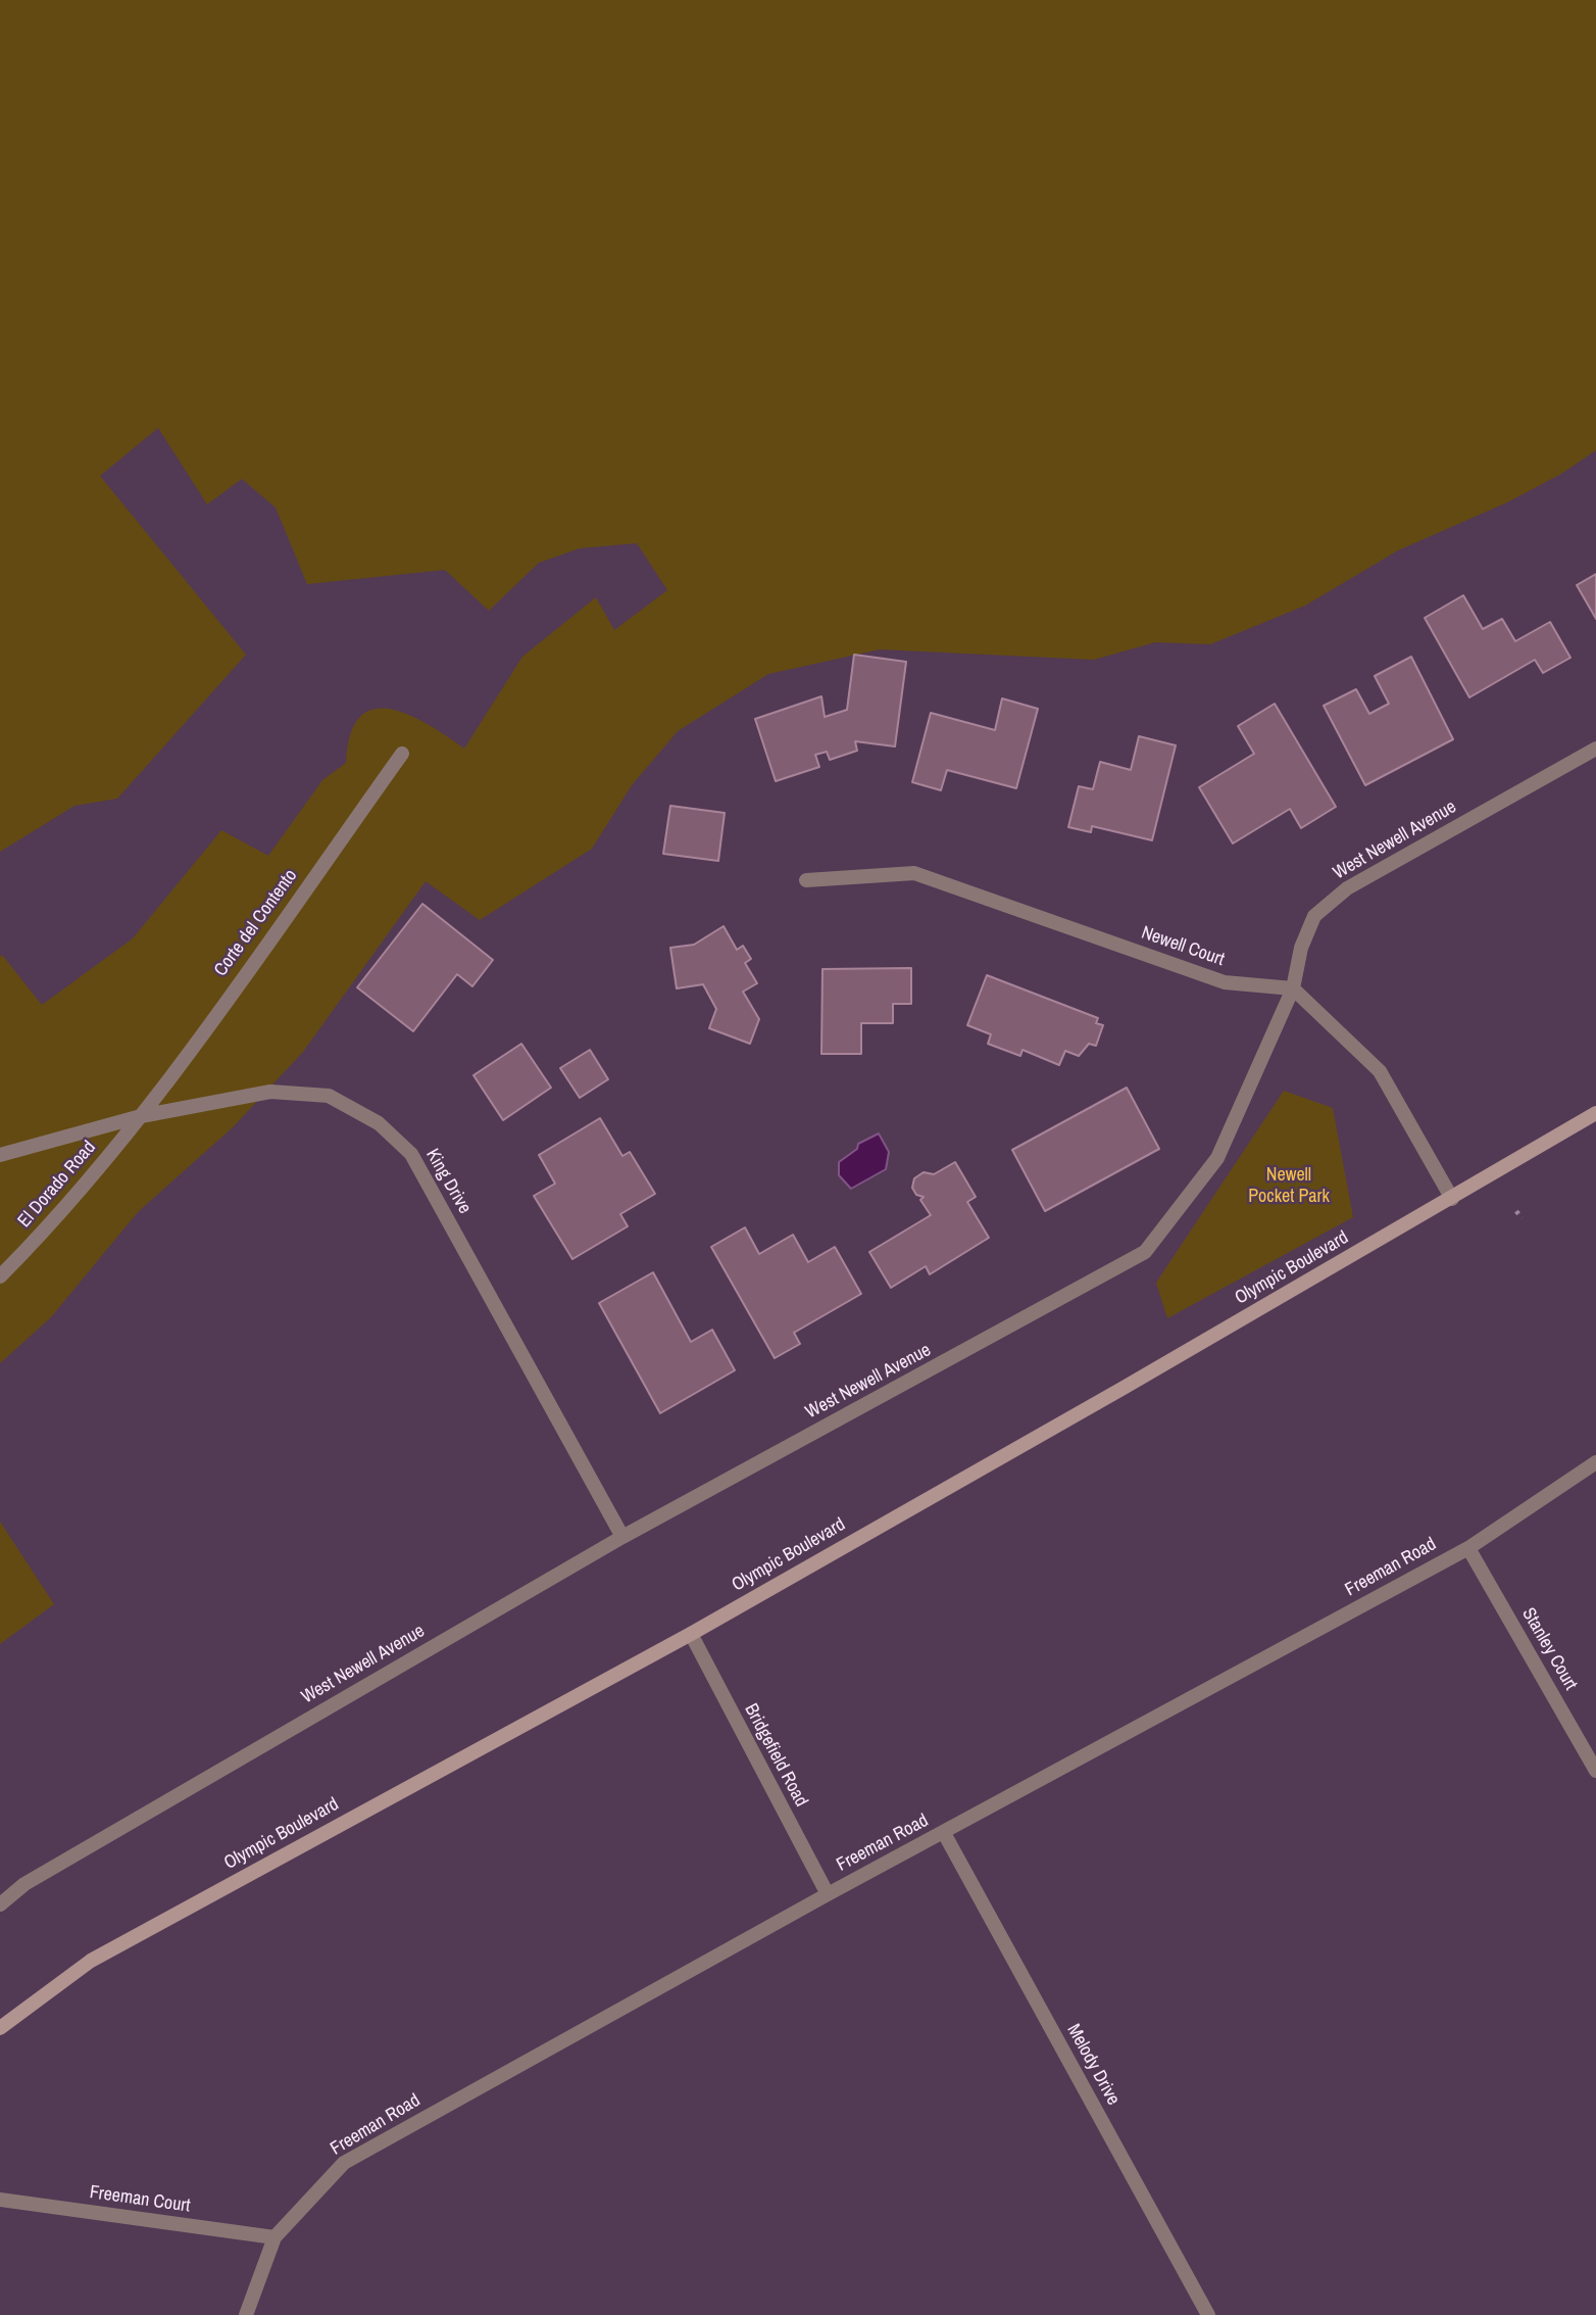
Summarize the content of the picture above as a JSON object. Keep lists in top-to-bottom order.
{
  "streets": {
    "main road": ["Olympic Boulevard"],
    "street": [
      "West Newell Avenue",
      "Corte del Contento",
      "Newell Court",
      "King Drive",
      "El Dorado Road",
      "Freeman Road",
      "Stanley Court",
      "Bridgefield Road",
      "Melody Drive",
      "Freeman Court"
    ]
  },
  "crossings": [
    ["West Newell Avenue", "Newell Court"],
    ["West Newell Avenue", "King Drive"],
    ["Corte del Contento", "King Drive"],
    ["Corte del Contento", "El Dorado Road"],
    ["King Drive", "El Dorado Road"],
    ["Olympic Boulevard", "Bridgefield Road"],
    ["Freeman Road", "Stanley Court"],
    ["Freeman Road", "Bridgefield Road"],
    ["Freeman Road", "Melody Drive"],
    ["Freeman Road", "Freeman Court"]
  ],
  "parks": ["Newell Pocket Park"]
}
